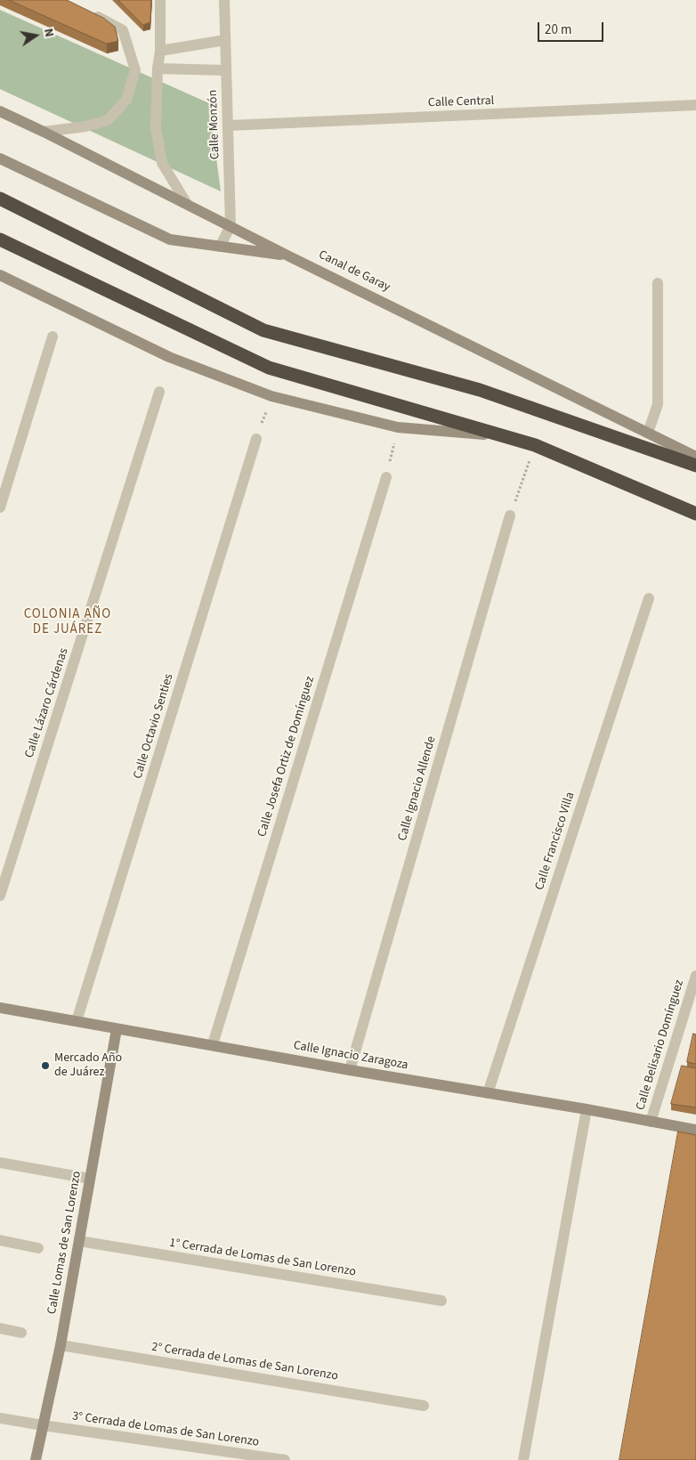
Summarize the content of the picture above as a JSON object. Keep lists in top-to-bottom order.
{
  "streets": {
    "main road": ["Canal de Garay", "Calle Ignacio Zaragoza", "Calle Lomas de San Lorenzo"],
    "street": [
      "Calle Central",
      "Calle Monzón",
      "Calle Lázaro Cárdenas",
      "Calle Octavio Senties",
      "Calle Josefa Ortiz de Domínguez",
      "Calle Ignacio Allende",
      "Calle Francisco Villa",
      "Calle Belisario Domínguez",
      "1° Cerrada de Lomas de San Lorenzo",
      "2° Cerrada de Lomas de San Lorenzo",
      "3° Cerrada de Lomas de San Lorenzo"
    ]
  },
  "crossings": [
    ["Calle Central", "Calle Monzón"],
    ["Calle Monzón", "Canal de Garay"],
    ["Calle Octavio Senties", "Calle Ignacio Zaragoza"],
    ["Calle Josefa Ortiz de Domínguez", "Calle Ignacio Zaragoza"],
    ["Calle Ignacio Allende", "Calle Ignacio Zaragoza"],
    ["Calle Francisco Villa", "Calle Ignacio Zaragoza"],
    ["Calle Belisario Domínguez", "Calle Ignacio Zaragoza"],
    ["Calle Ignacio Zaragoza", "Calle Lomas de San Lorenzo"],
    ["Calle Lomas de San Lorenzo", "1° Cerrada de Lomas de San Lorenzo"],
    ["Calle Lomas de San Lorenzo", "2° Cerrada de Lomas de San Lorenzo"],
    ["Calle Lomas de San Lorenzo", "3° Cerrada de Lomas de San Lorenzo"]
  ],
  "districts": ["COLONIA AÑO DE JUÁREZ"],
  "places": ["Mercado Año de Juárez"],
  "scale_bar": "20 m",
  "north": "right"
}
